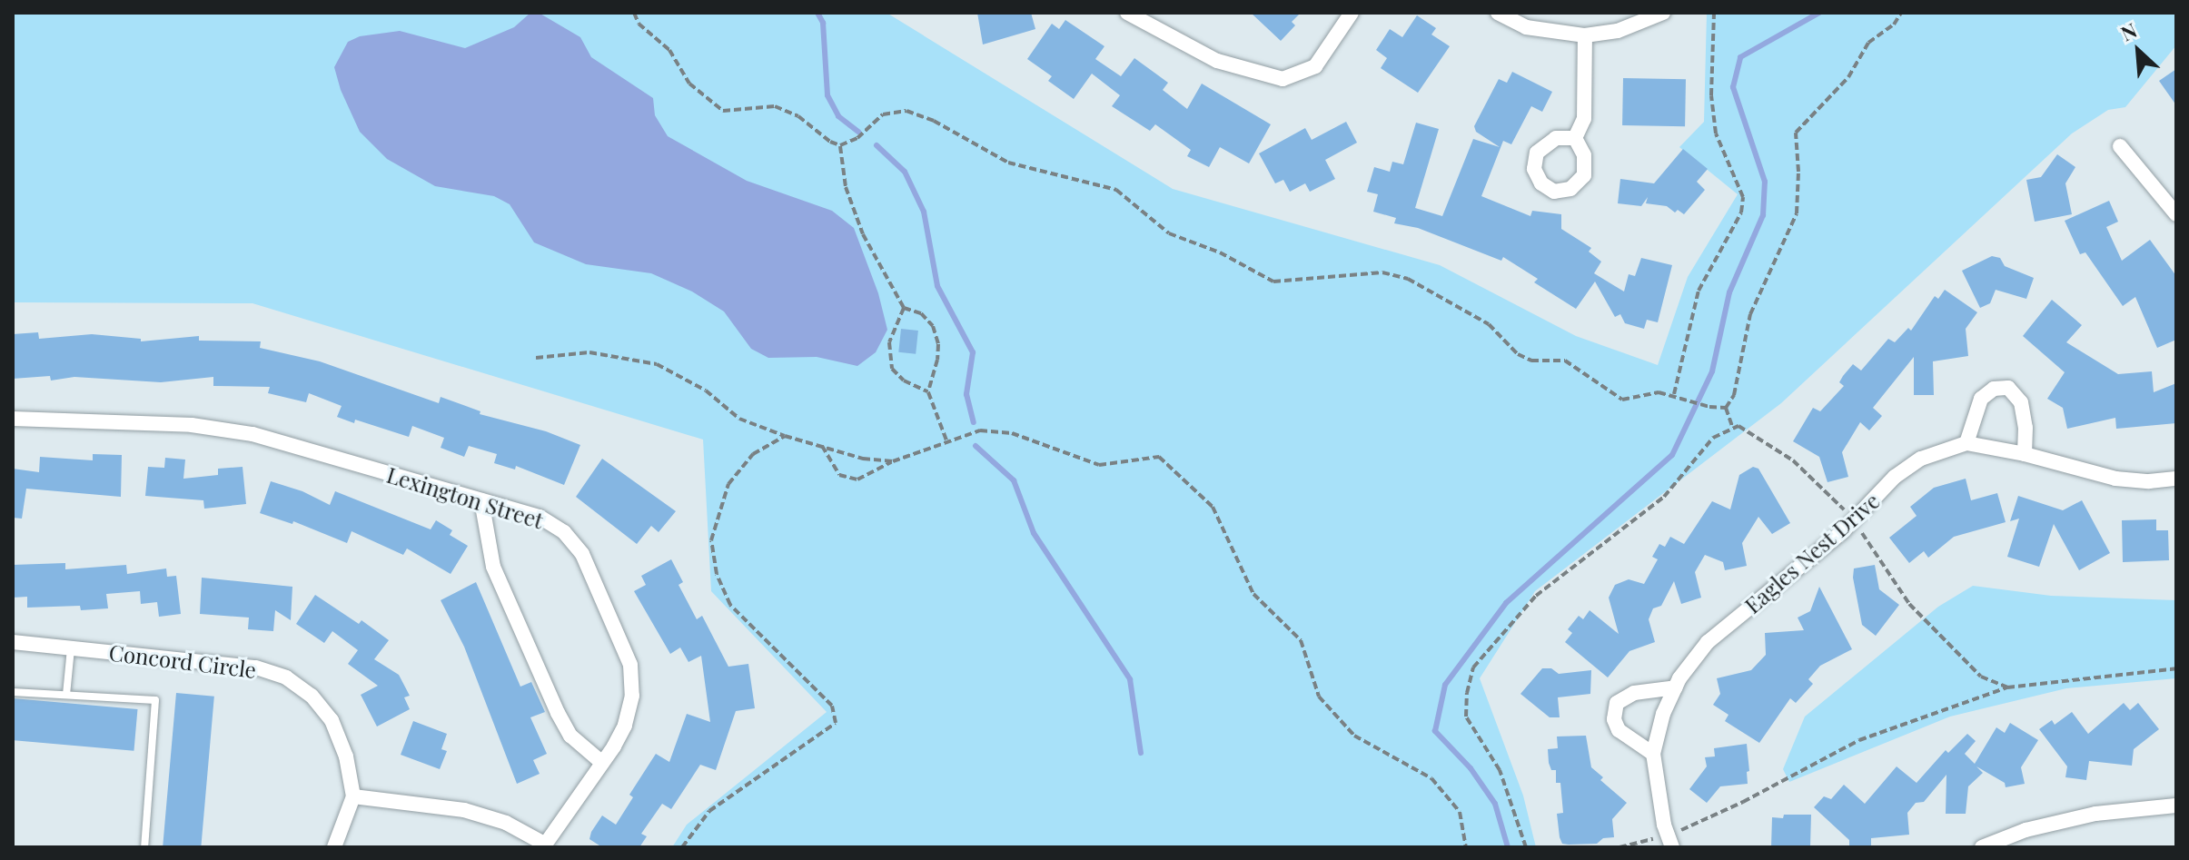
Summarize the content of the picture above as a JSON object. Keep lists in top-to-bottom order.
{
  "streets": {
    "street": ["Lexington Street", "Eagles Nest Drive", "Concord Circle"]
  },
  "north": "top left"
}
